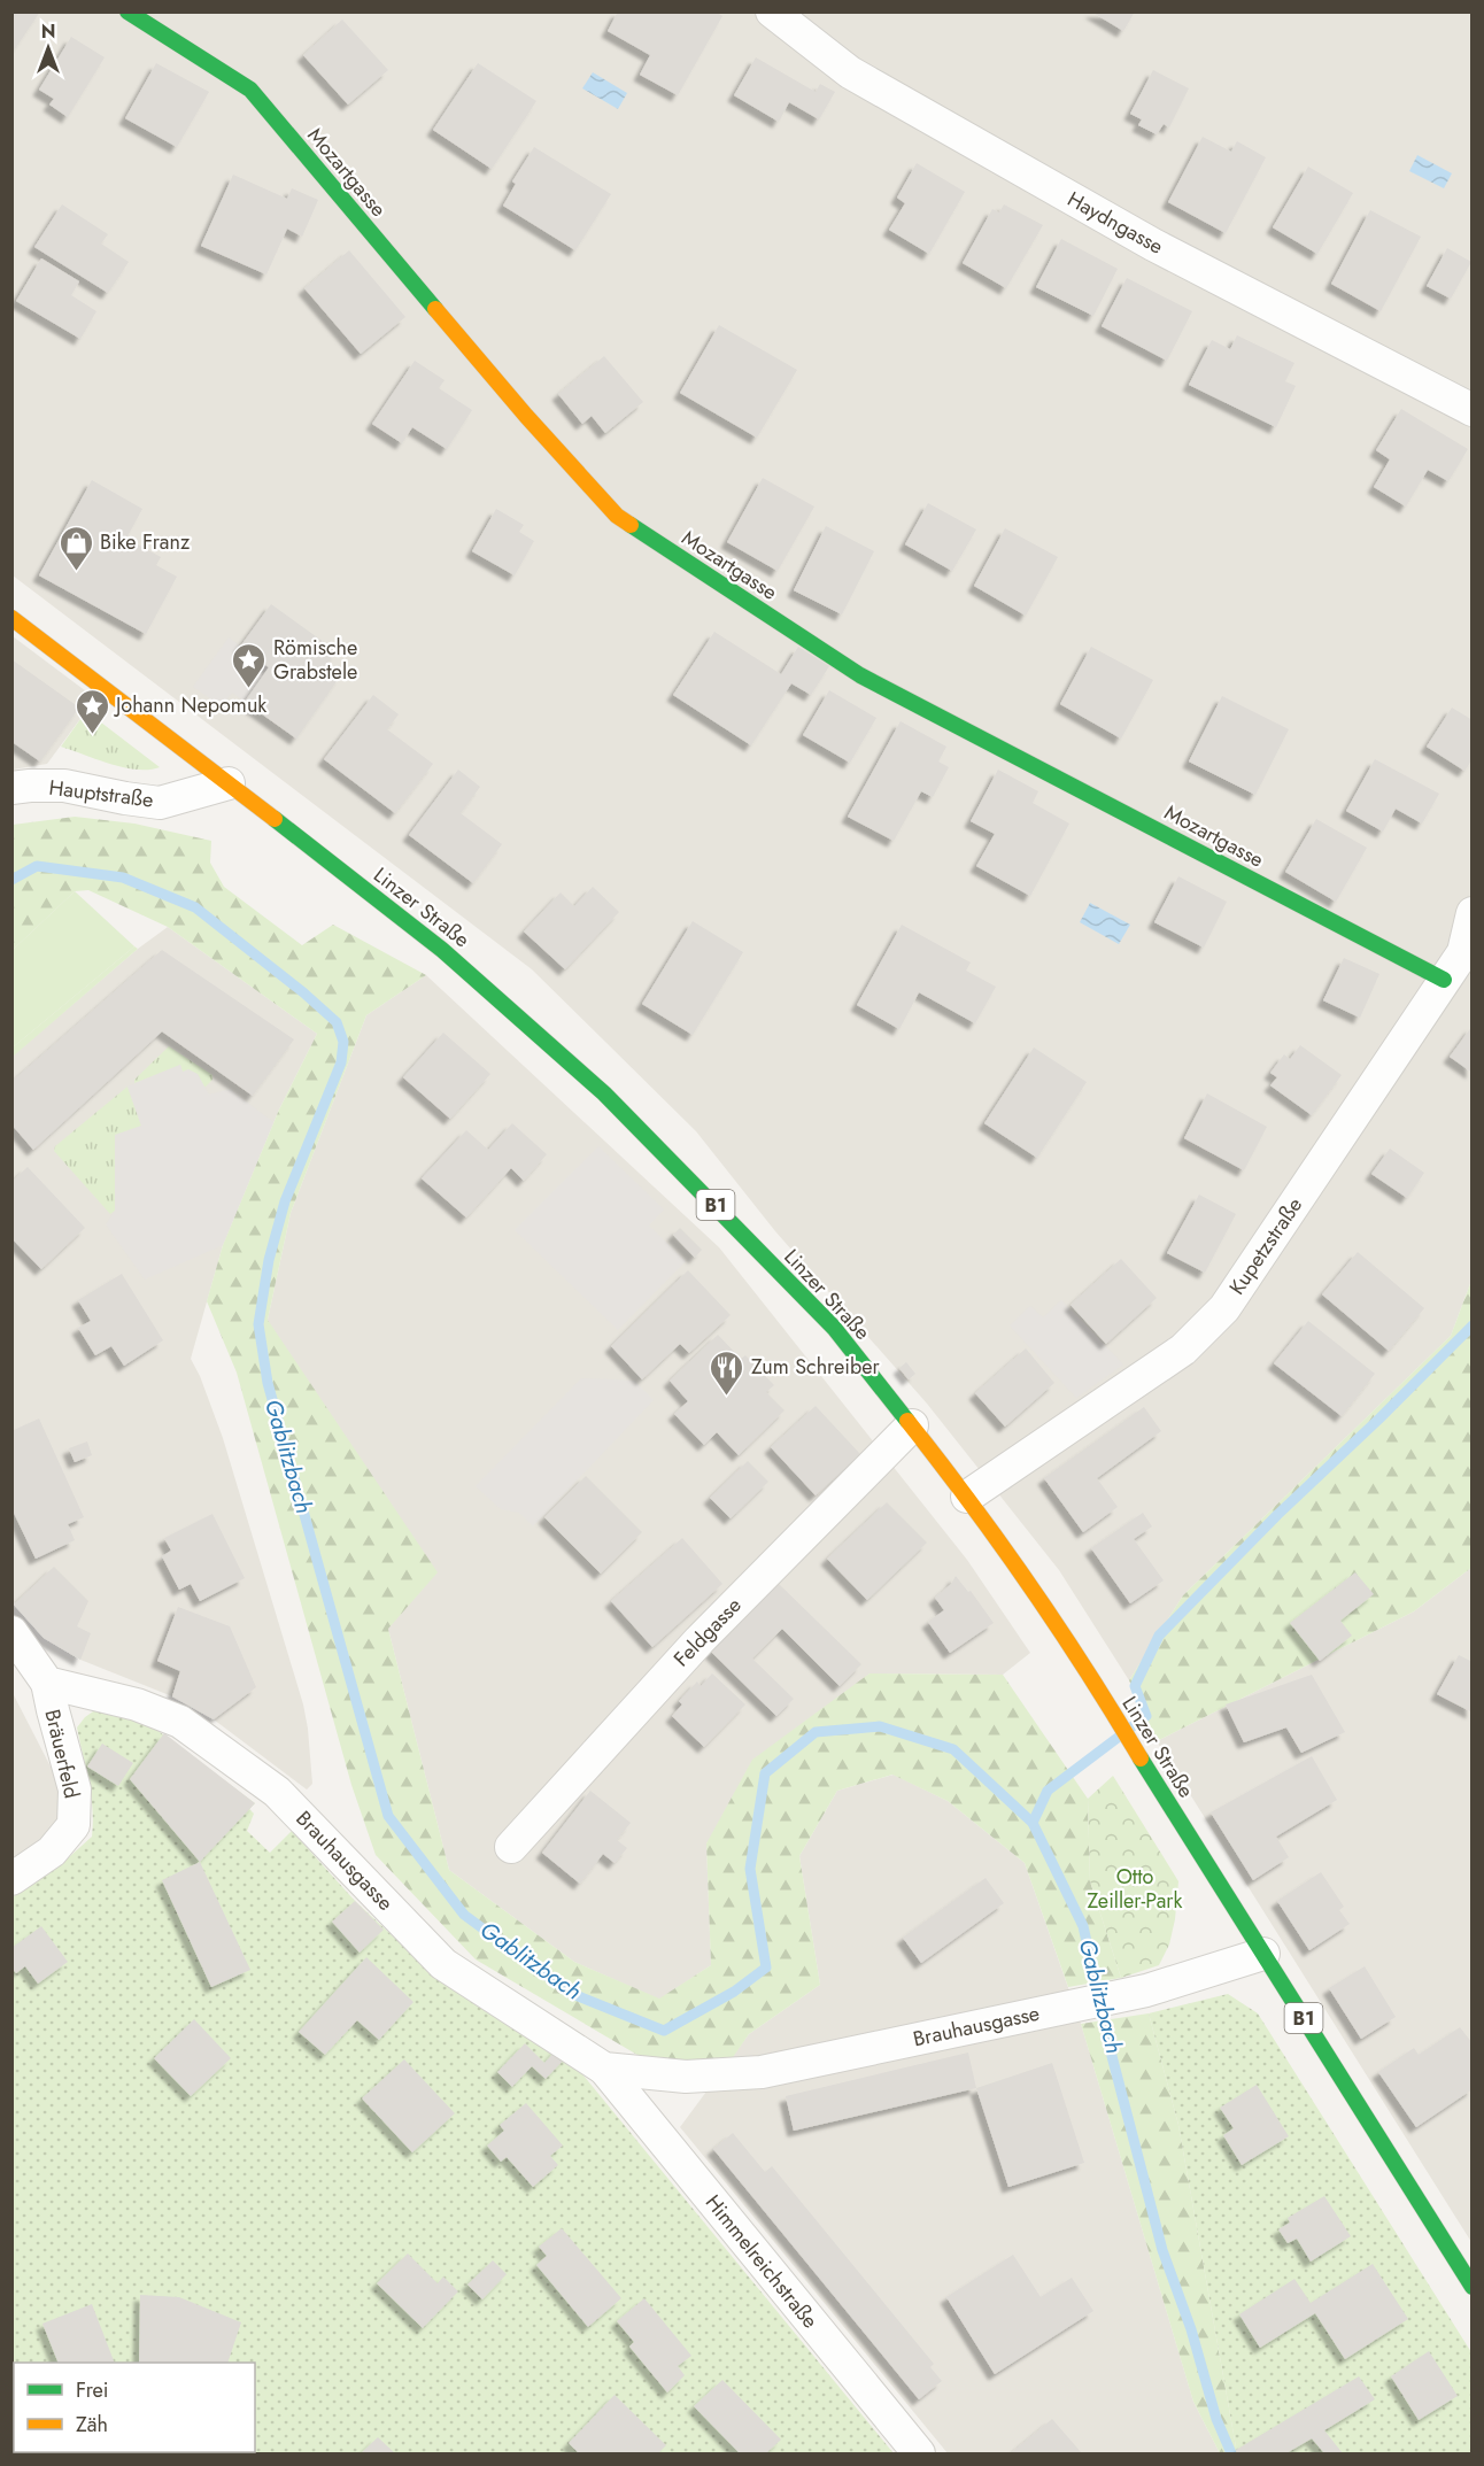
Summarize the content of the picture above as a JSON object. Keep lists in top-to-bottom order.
{
  "streets": {
    "main road": ["Mozartgasse", "Linzer Straße", "B1"],
    "street": [
      "Haydngasse",
      "Hauptstraße",
      "Kupetzstraße",
      "Feldgasse",
      "Bräuerfeld",
      "Brauhausgasse",
      "Himmelreichstraße"
    ]
  },
  "crossings": [
    ["Mozartgasse", "Kupetzstraße"],
    ["Hauptstraße", "Linzer Straße"],
    ["Linzer Straße", "Kupetzstraße"],
    ["Linzer Straße", "Feldgasse"],
    ["Linzer Straße", "Brauhausgasse"],
    ["Bräuerfeld", "Brauhausgasse"],
    ["Brauhausgasse", "Himmelreichstraße"]
  ],
  "water": ["Gablitzbach"],
  "parks": ["Otto Zeiller-Park"],
  "places": {
    "shop": ["Bike Franz"],
    "place": ["Römische Grabstele", "Johann Nepomuk"],
    "restaurant": ["Zum Schreiber"]
  },
  "legend": ["Frei", "Zäh"],
  "north": "top"
}
